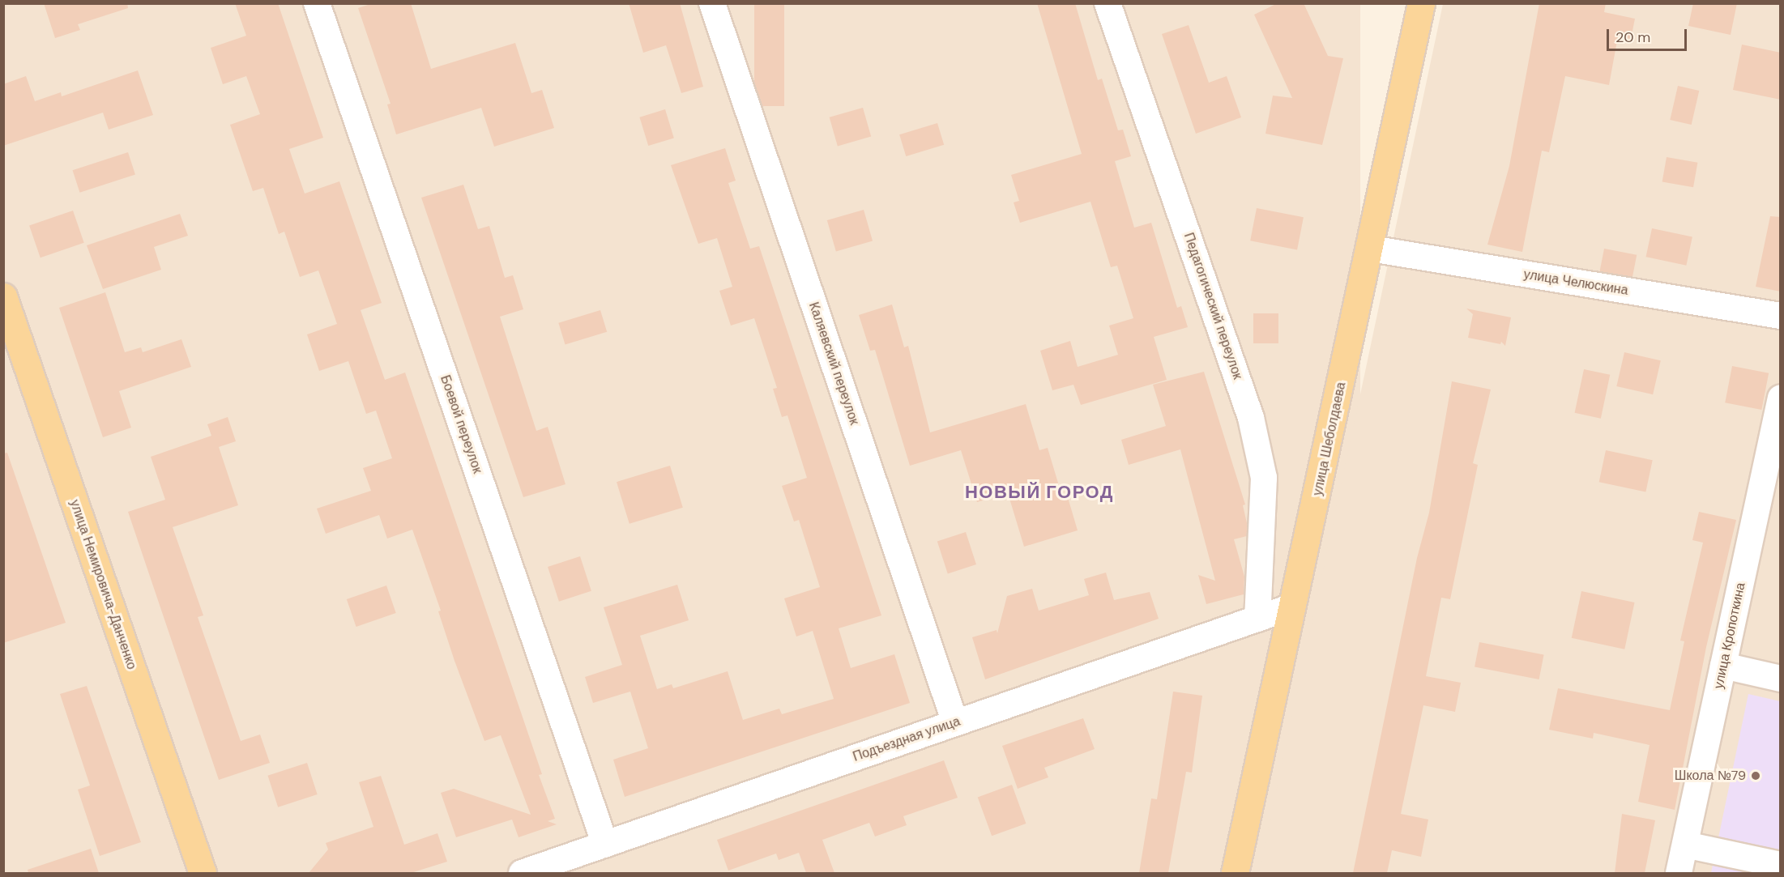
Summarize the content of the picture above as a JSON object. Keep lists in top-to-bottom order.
{
  "streets": {
    "main road": ["улица Шеболдаева", "улица Немировича-Данченко"],
    "street": [
      "улица Челюскина",
      "Педагогический переулок",
      "Каляевский переулок",
      "Боевой переулок",
      "улица Кропоткина",
      "Подъездная улица"
    ]
  },
  "crossings": [
    ["улица Челюскина", "улица Шеболдаева"],
    ["Педагогический переулок", "Подъездная улица"],
    ["Каляевский переулок", "Подъездная улица"],
    ["Боевой переулок", "Подъездная улица"],
    ["улица Шеболдаева", "Подъездная улица"]
  ],
  "districts": ["НОВЫЙ ГОРОД"],
  "places": ["Школа №79"],
  "scale_bar": "20 m"
}
